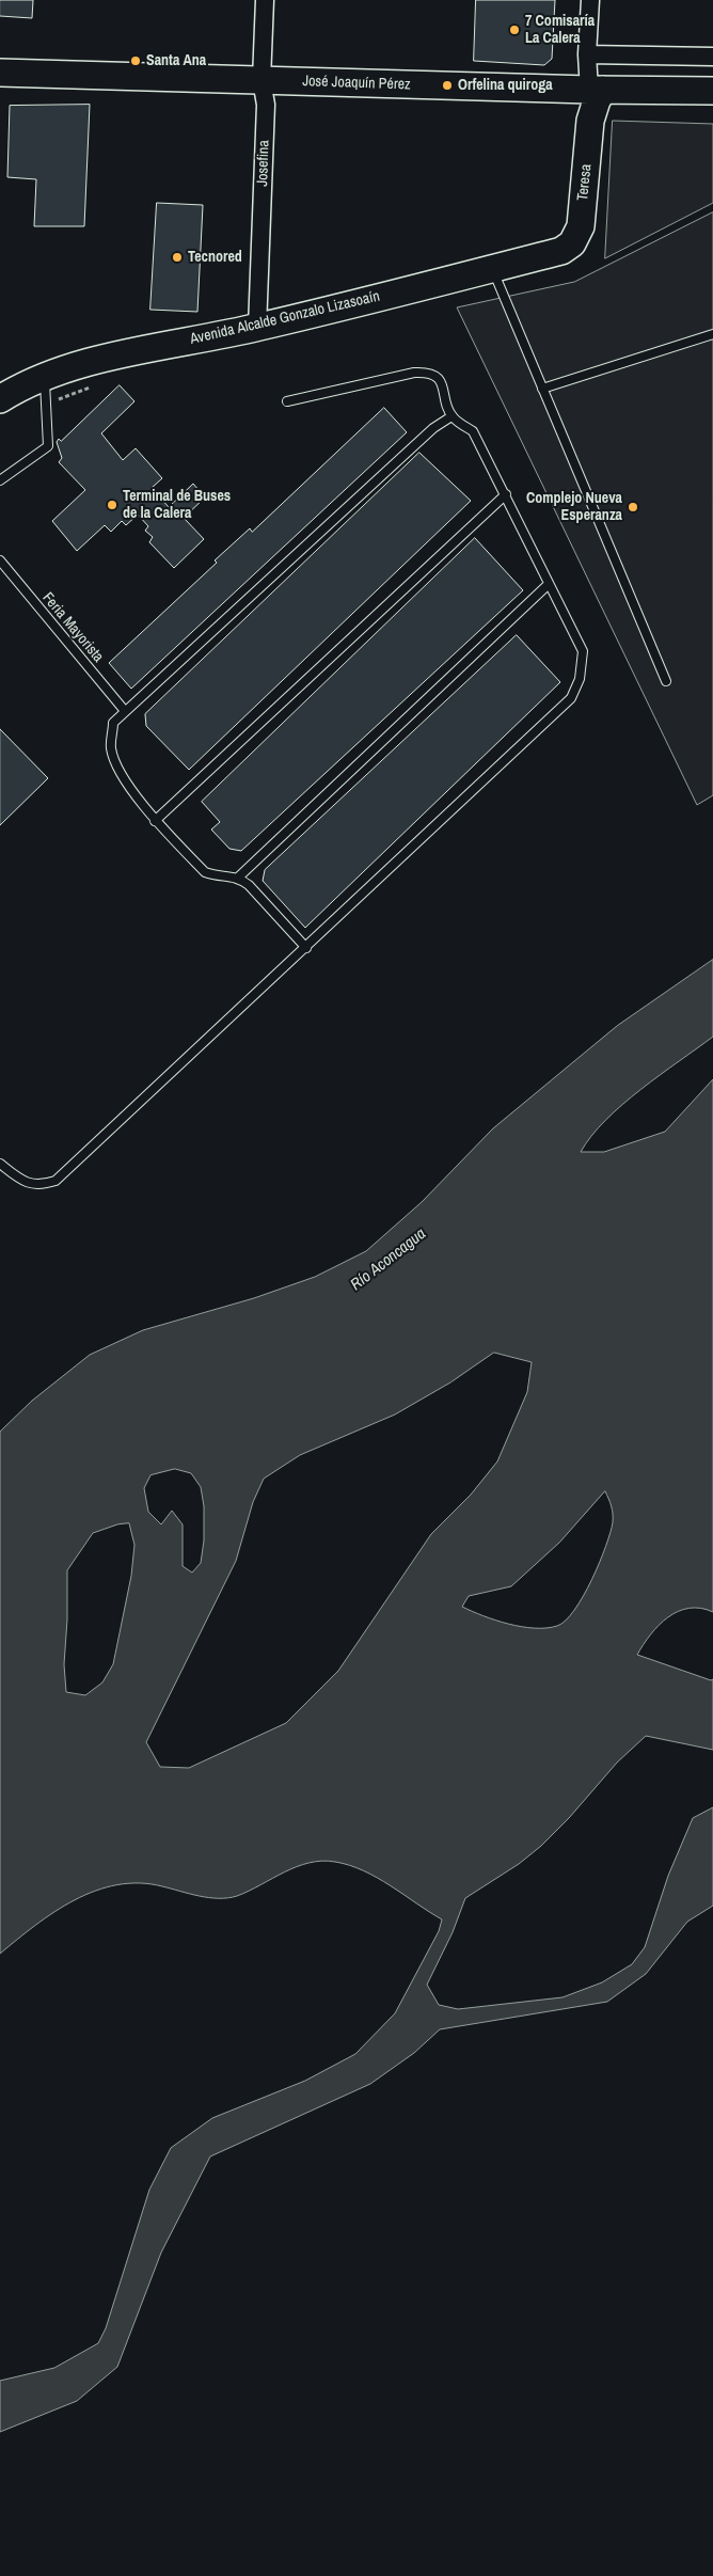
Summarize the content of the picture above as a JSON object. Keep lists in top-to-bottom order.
{
  "streets": {
    "main road": ["José Joaquín Pérez", "Teresa", "Avenida Alcalde Gonzalo Lizasoaín"],
    "street": ["Josefina"],
    "lane": ["Feria Mayorista"]
  },
  "crossings": [
    ["José Joaquín Pérez", "Josefina"],
    ["José Joaquín Pérez", "Teresa"],
    ["Josefina", "Avenida Alcalde Gonzalo Lizasoaín"],
    ["Teresa", "Avenida Alcalde Gonzalo Lizasoaín"]
  ],
  "water": ["Río Aconcagua"],
  "places": [
    "7 Comisaría La Calera",
    "Santa Ana",
    "Orfelina quiroga",
    "Tecnored",
    "Terminal de Buses de la Calera",
    "Complejo Nueva Esperanza"
  ]
}
